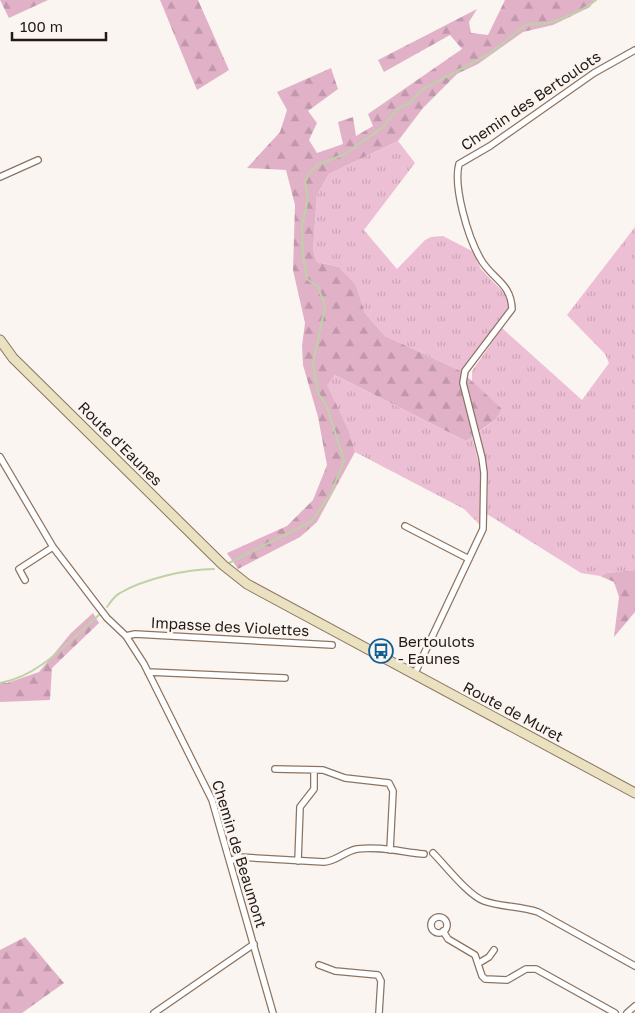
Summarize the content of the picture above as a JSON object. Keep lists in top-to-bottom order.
{
  "streets": {
    "main road": ["Route d'Eaunes", "Route de Muret"],
    "street": ["Chemin des Bertoulots", "Impasse des Violettes", "Chemin de Beaumont"]
  },
  "crossings": [
    ["Chemin des Bertoulots", "Route de Muret"],
    ["Route d'Eaunes", "Route de Muret"],
    ["Impasse des Violettes", "Chemin de Beaumont"]
  ],
  "places": {
    "bus stop": ["Bertoulots - Eaunes"]
  },
  "scale_bar": "100 m"
}
